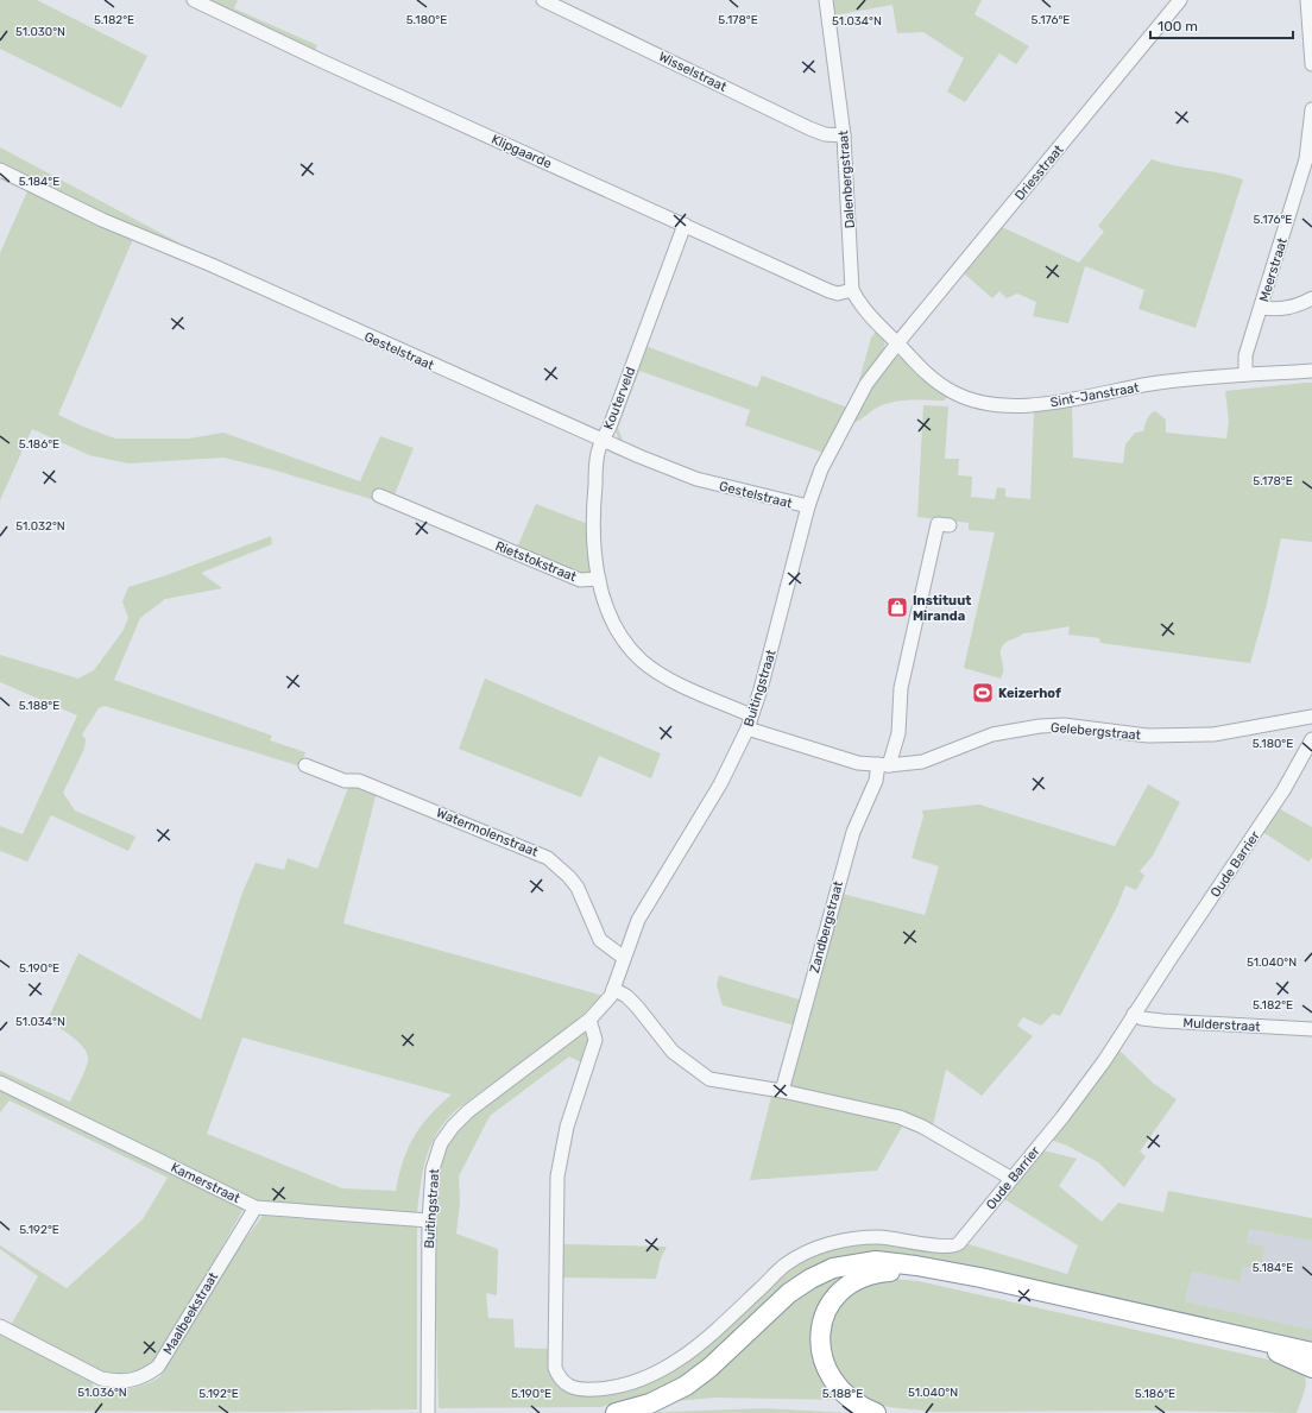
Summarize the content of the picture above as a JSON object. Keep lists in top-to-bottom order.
{
  "streets": {
    "street": [
      "Wisselstraat",
      "Klipgaarde",
      "Driesstraat",
      "Dalenbergstraat",
      "Meerstraat",
      "Gestelstraat",
      "Sint-Janstraat",
      "Kouterveld",
      "Rietstokstraat",
      "Buitingstraat",
      "Gelebergstraat",
      "Watermolenstraat",
      "Oude Barrier",
      "Zandbergstraat",
      "Mulderstraat",
      "Kamerstraat",
      "Maalbeekstraat"
    ]
  },
  "crossings": [
    ["Wisselstraat", "Dalenbergstraat"],
    ["Klipgaarde", "Dalenbergstraat"],
    ["Klipgaarde", "Kouterveld"],
    ["Driesstraat", "Dalenbergstraat"],
    ["Driesstraat", "Sint-Janstraat"],
    ["Driesstraat", "Buitingstraat"],
    ["Dalenbergstraat", "Sint-Janstraat"],
    ["Dalenbergstraat", "Buitingstraat"],
    ["Meerstraat", "Sint-Janstraat"],
    ["Gestelstraat", "Kouterveld"],
    ["Gestelstraat", "Buitingstraat"],
    ["Sint-Janstraat", "Buitingstraat"],
    ["Kouterveld", "Rietstokstraat"],
    ["Buitingstraat", "Gelebergstraat"],
    ["Buitingstraat", "Watermolenstraat"],
    ["Buitingstraat", "Oude Barrier"],
    ["Buitingstraat", "Kamerstraat"],
    ["Gelebergstraat", "Zandbergstraat"],
    ["Oude Barrier", "Mulderstraat"],
    ["Kamerstraat", "Maalbeekstraat"]
  ],
  "places": {
    "shop": ["Instituut Miranda"],
    "sports": ["Keizerhof"]
  },
  "scale_bar": "100 m",
  "coordinates": [
    "5.182°E",
    "5.180°E",
    "5.178°E",
    "5.176°E",
    "51.034°N",
    "51.030°N",
    "5.184°E",
    "5.186°E",
    "51.032°N",
    "5.188°E",
    "51.040°N",
    "5.190°E",
    "5.192°E",
    "51.036°N"
  ]
}
